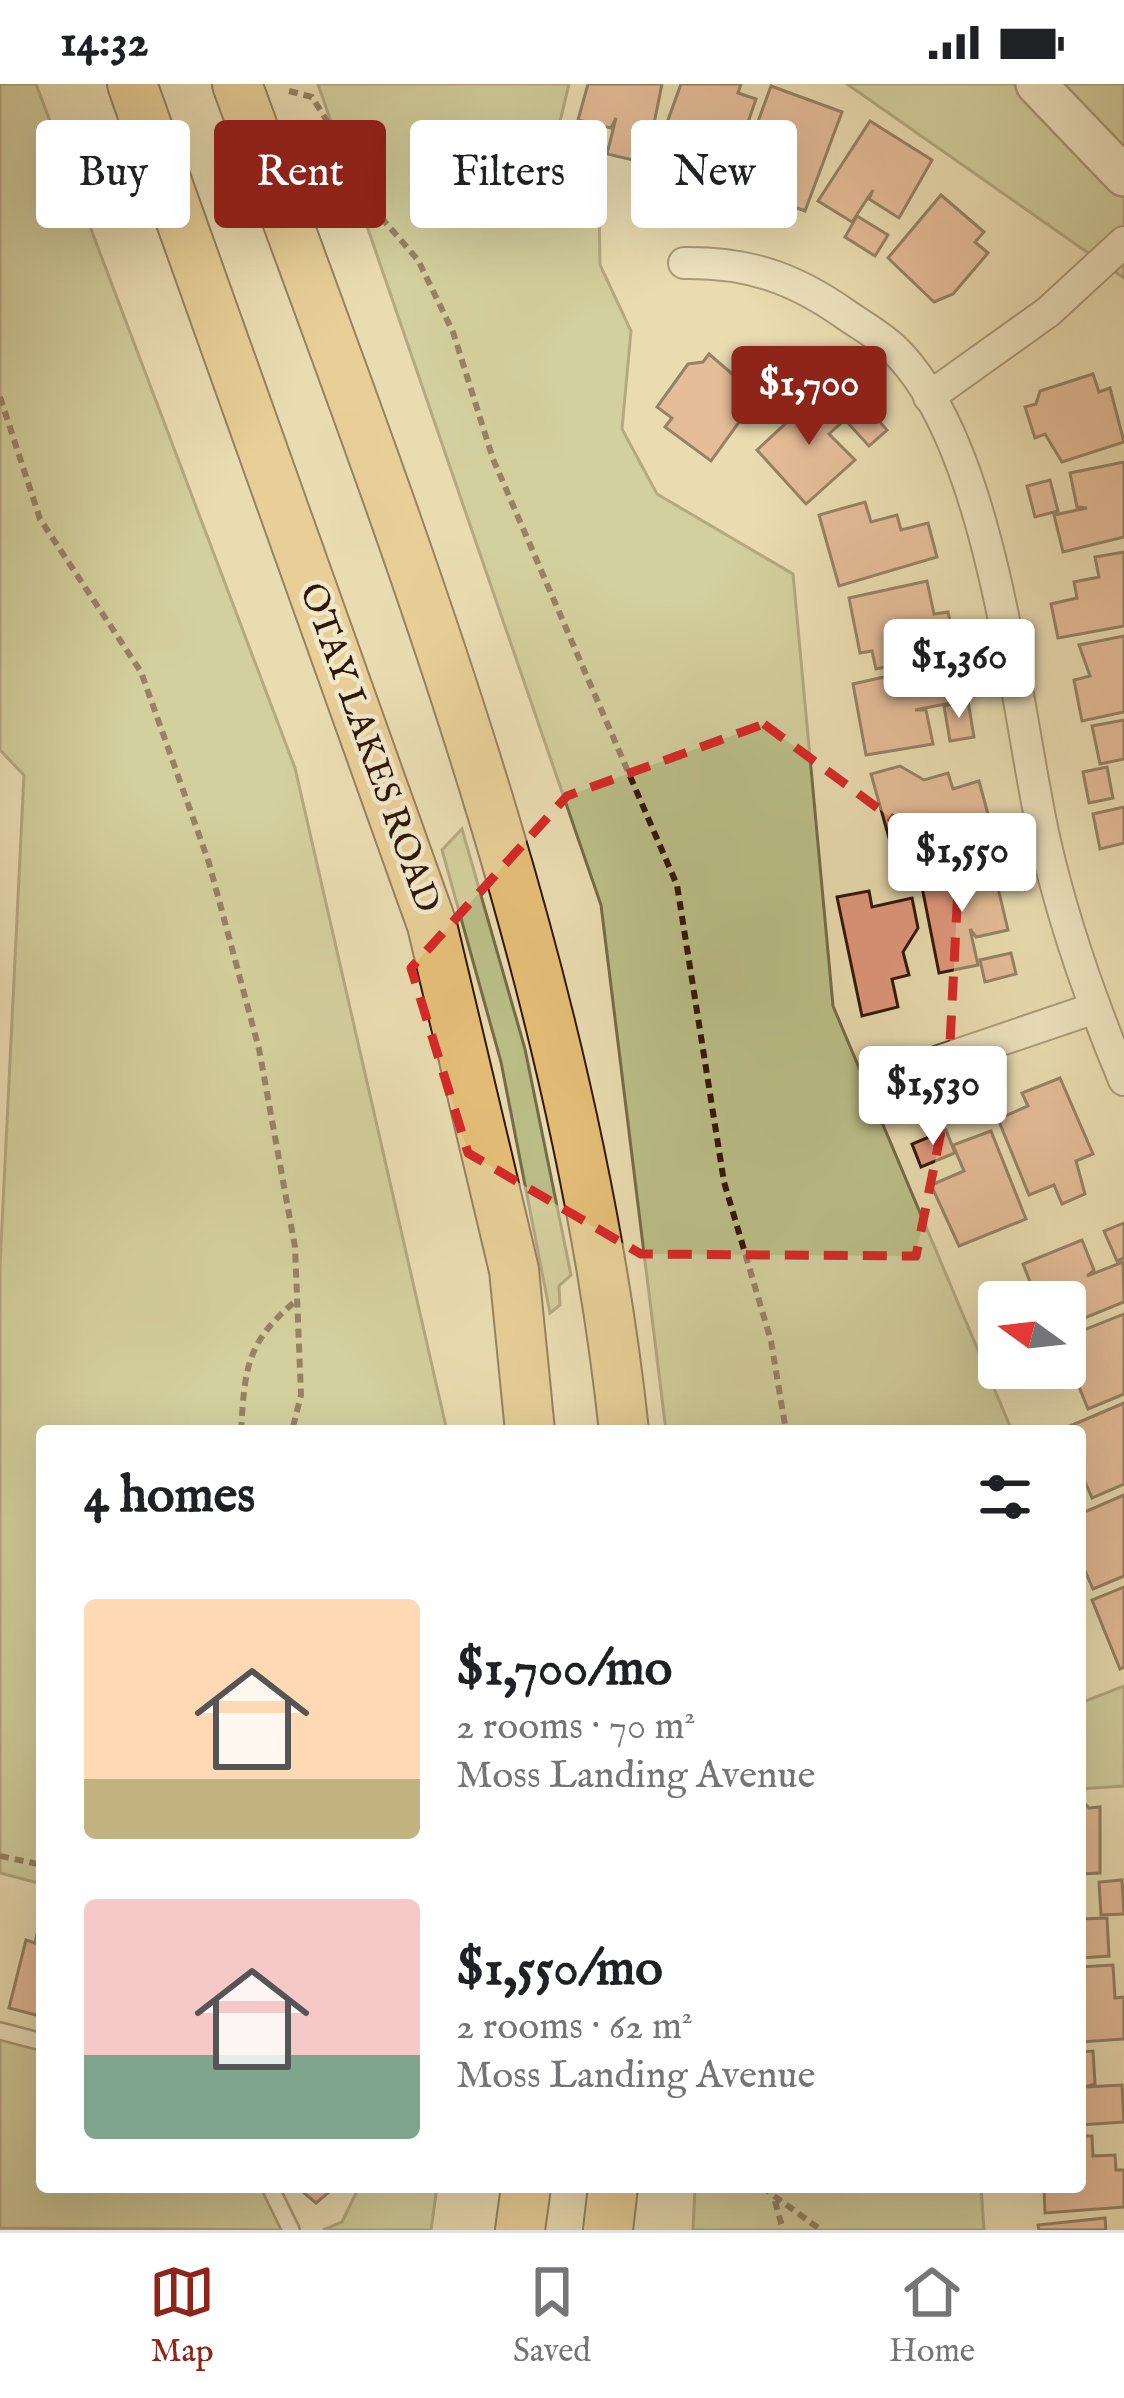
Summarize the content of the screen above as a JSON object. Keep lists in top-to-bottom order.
{
  "streets": {
    "main road": ["OTAY LAKES ROAD"]
  },
  "north": "left",
  "page": {
    "status": "14:32",
    "chip": [
      "Buy",
      "Rent",
      "Filters",
      "New"
    ],
    "price": [
      "$1,700",
      "$1,360",
      "$1,550",
      "$1,530"
    ],
    "heading": "4 homes",
    "list": [
      {
        "name": "$1,700/mo",
        "note": "2 rooms · 70 m² · Moss Landing Avenue"
      },
      {
        "name": "$1,550/mo",
        "note": "2 rooms · 62 m² · Moss Landing Avenue"
      }
    ],
    "tabs": ["Map", "Saved", "Home"]
  }
}
